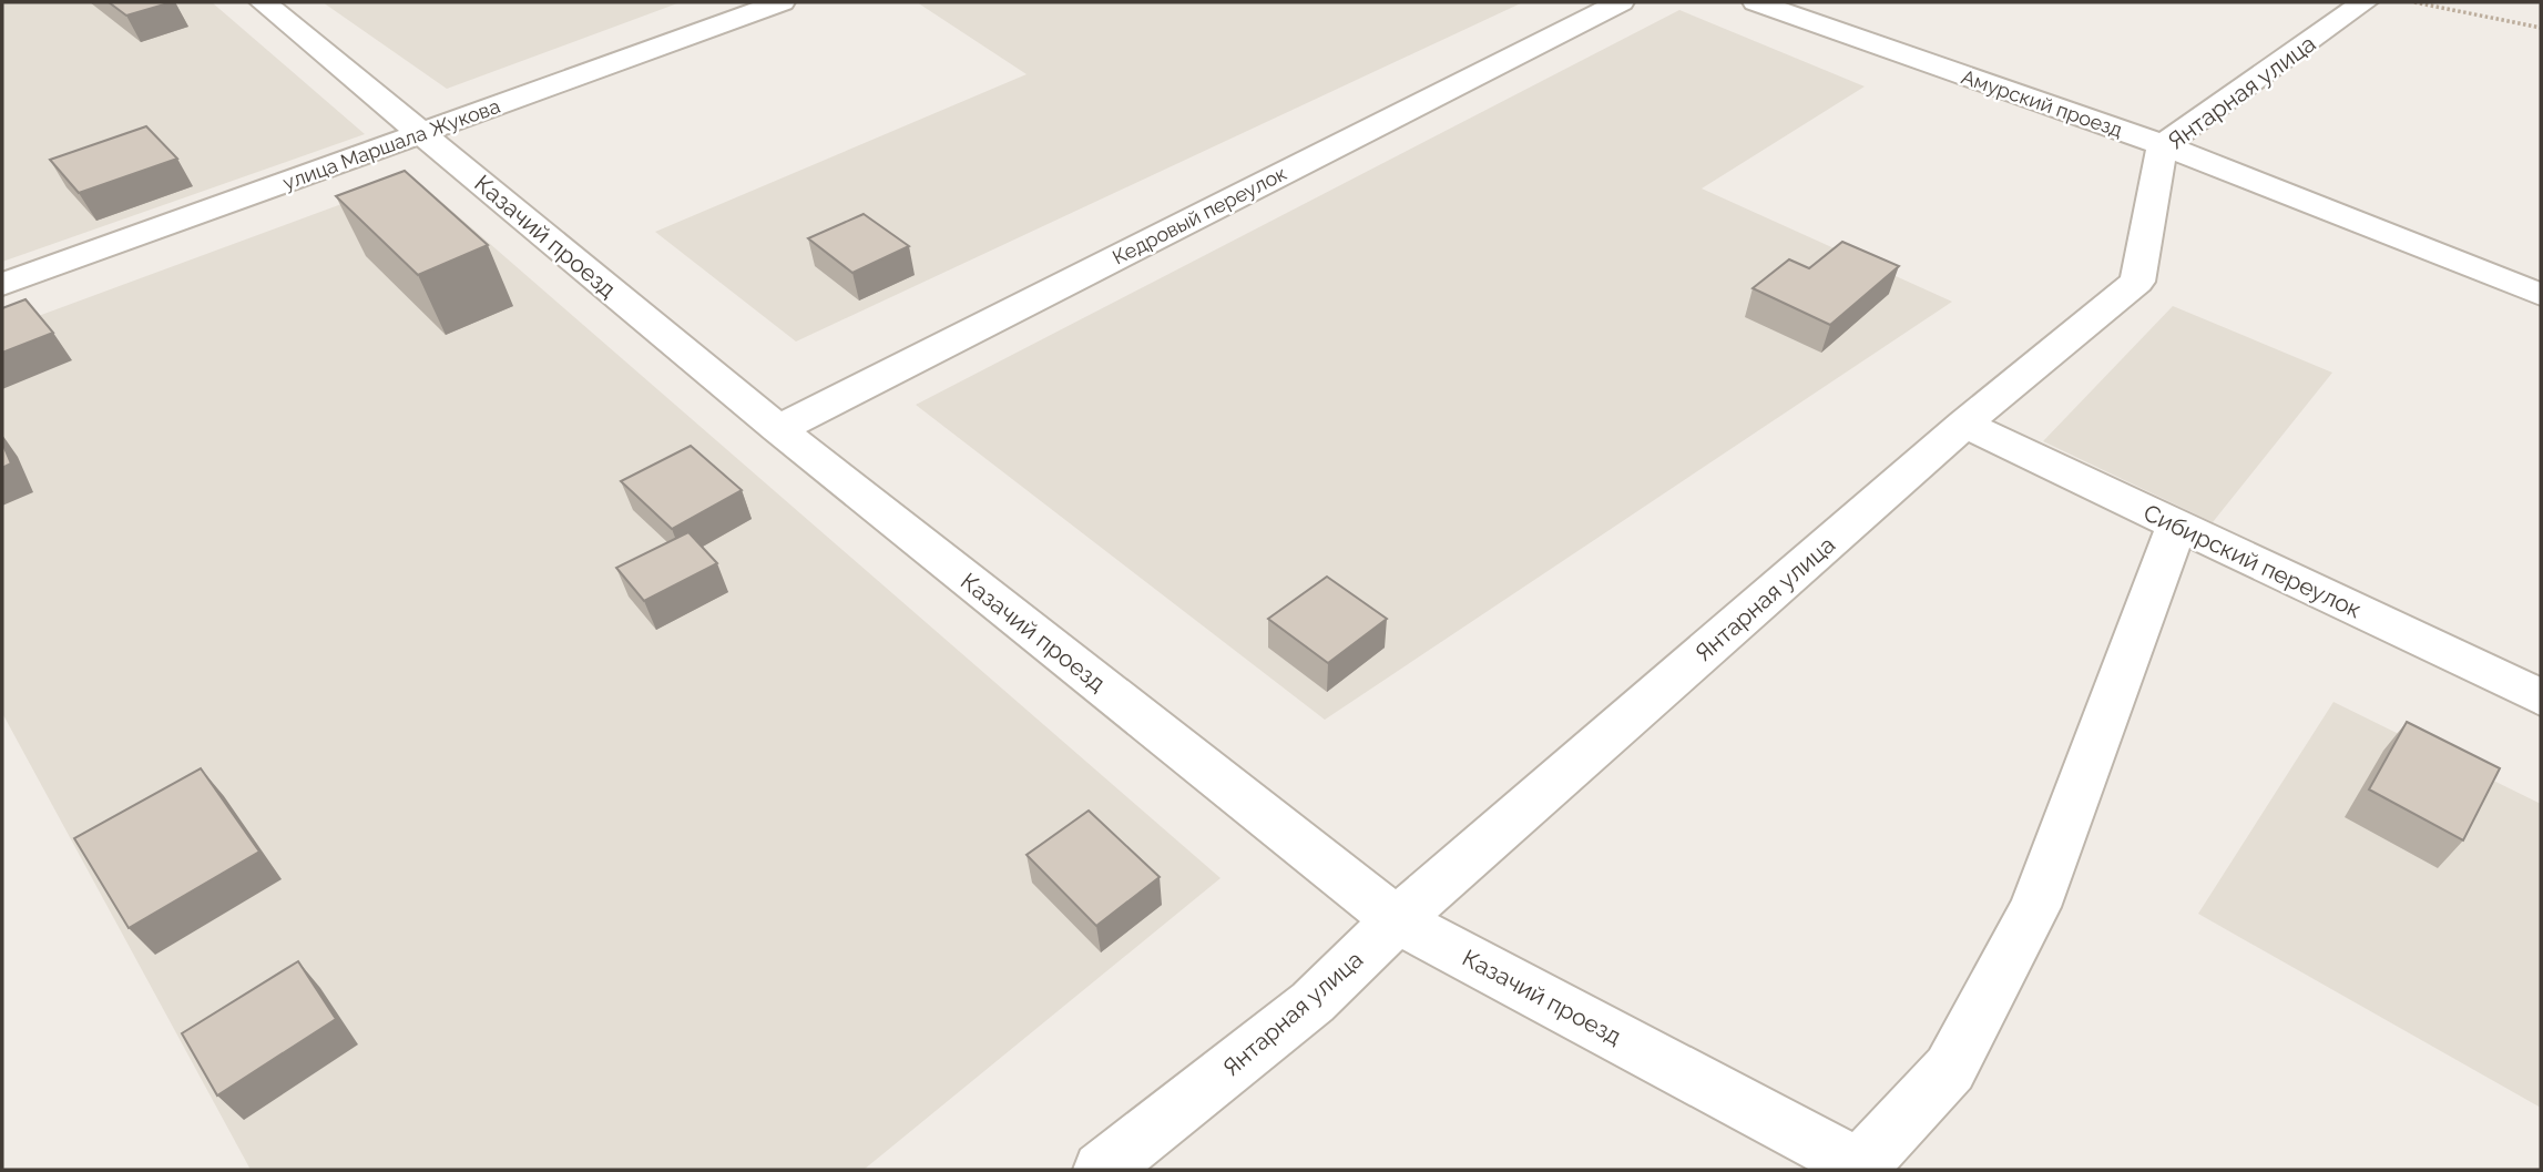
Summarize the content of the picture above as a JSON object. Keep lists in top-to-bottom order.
{
  "streets": {
    "street": [
      "Янтарная улица",
      "Амурский проезд",
      "улица Маршала Жукова",
      "Кедровый переулок",
      "Казачий проезд",
      "Сибирский переулок"
    ]
  },
  "crossings": [
    ["Янтарная улица", "Амурский проезд"],
    ["Янтарная улица", "Казачий проезд"],
    ["Янтарная улица", "Сибирский переулок"],
    ["улица Маршала Жукова", "Казачий проезд"],
    ["Кедровый переулок", "Казачий проезд"]
  ]
}
